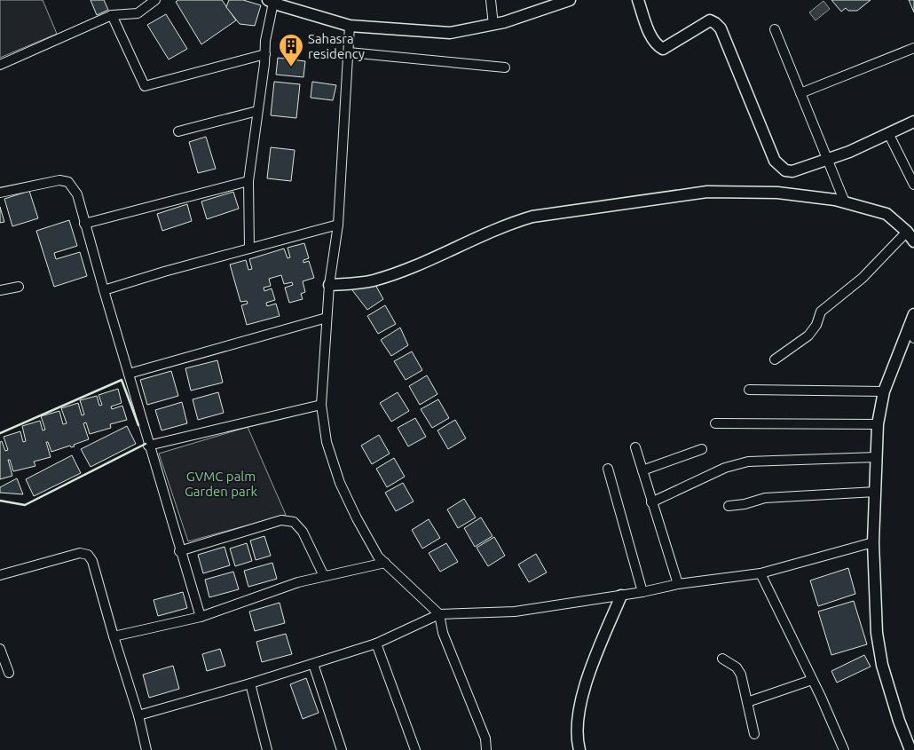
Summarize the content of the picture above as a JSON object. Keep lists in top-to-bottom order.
{
  "parks": ["GVMC palm Garden park"],
  "places": {
    "building": ["Sahasra residency"]
  }
}
